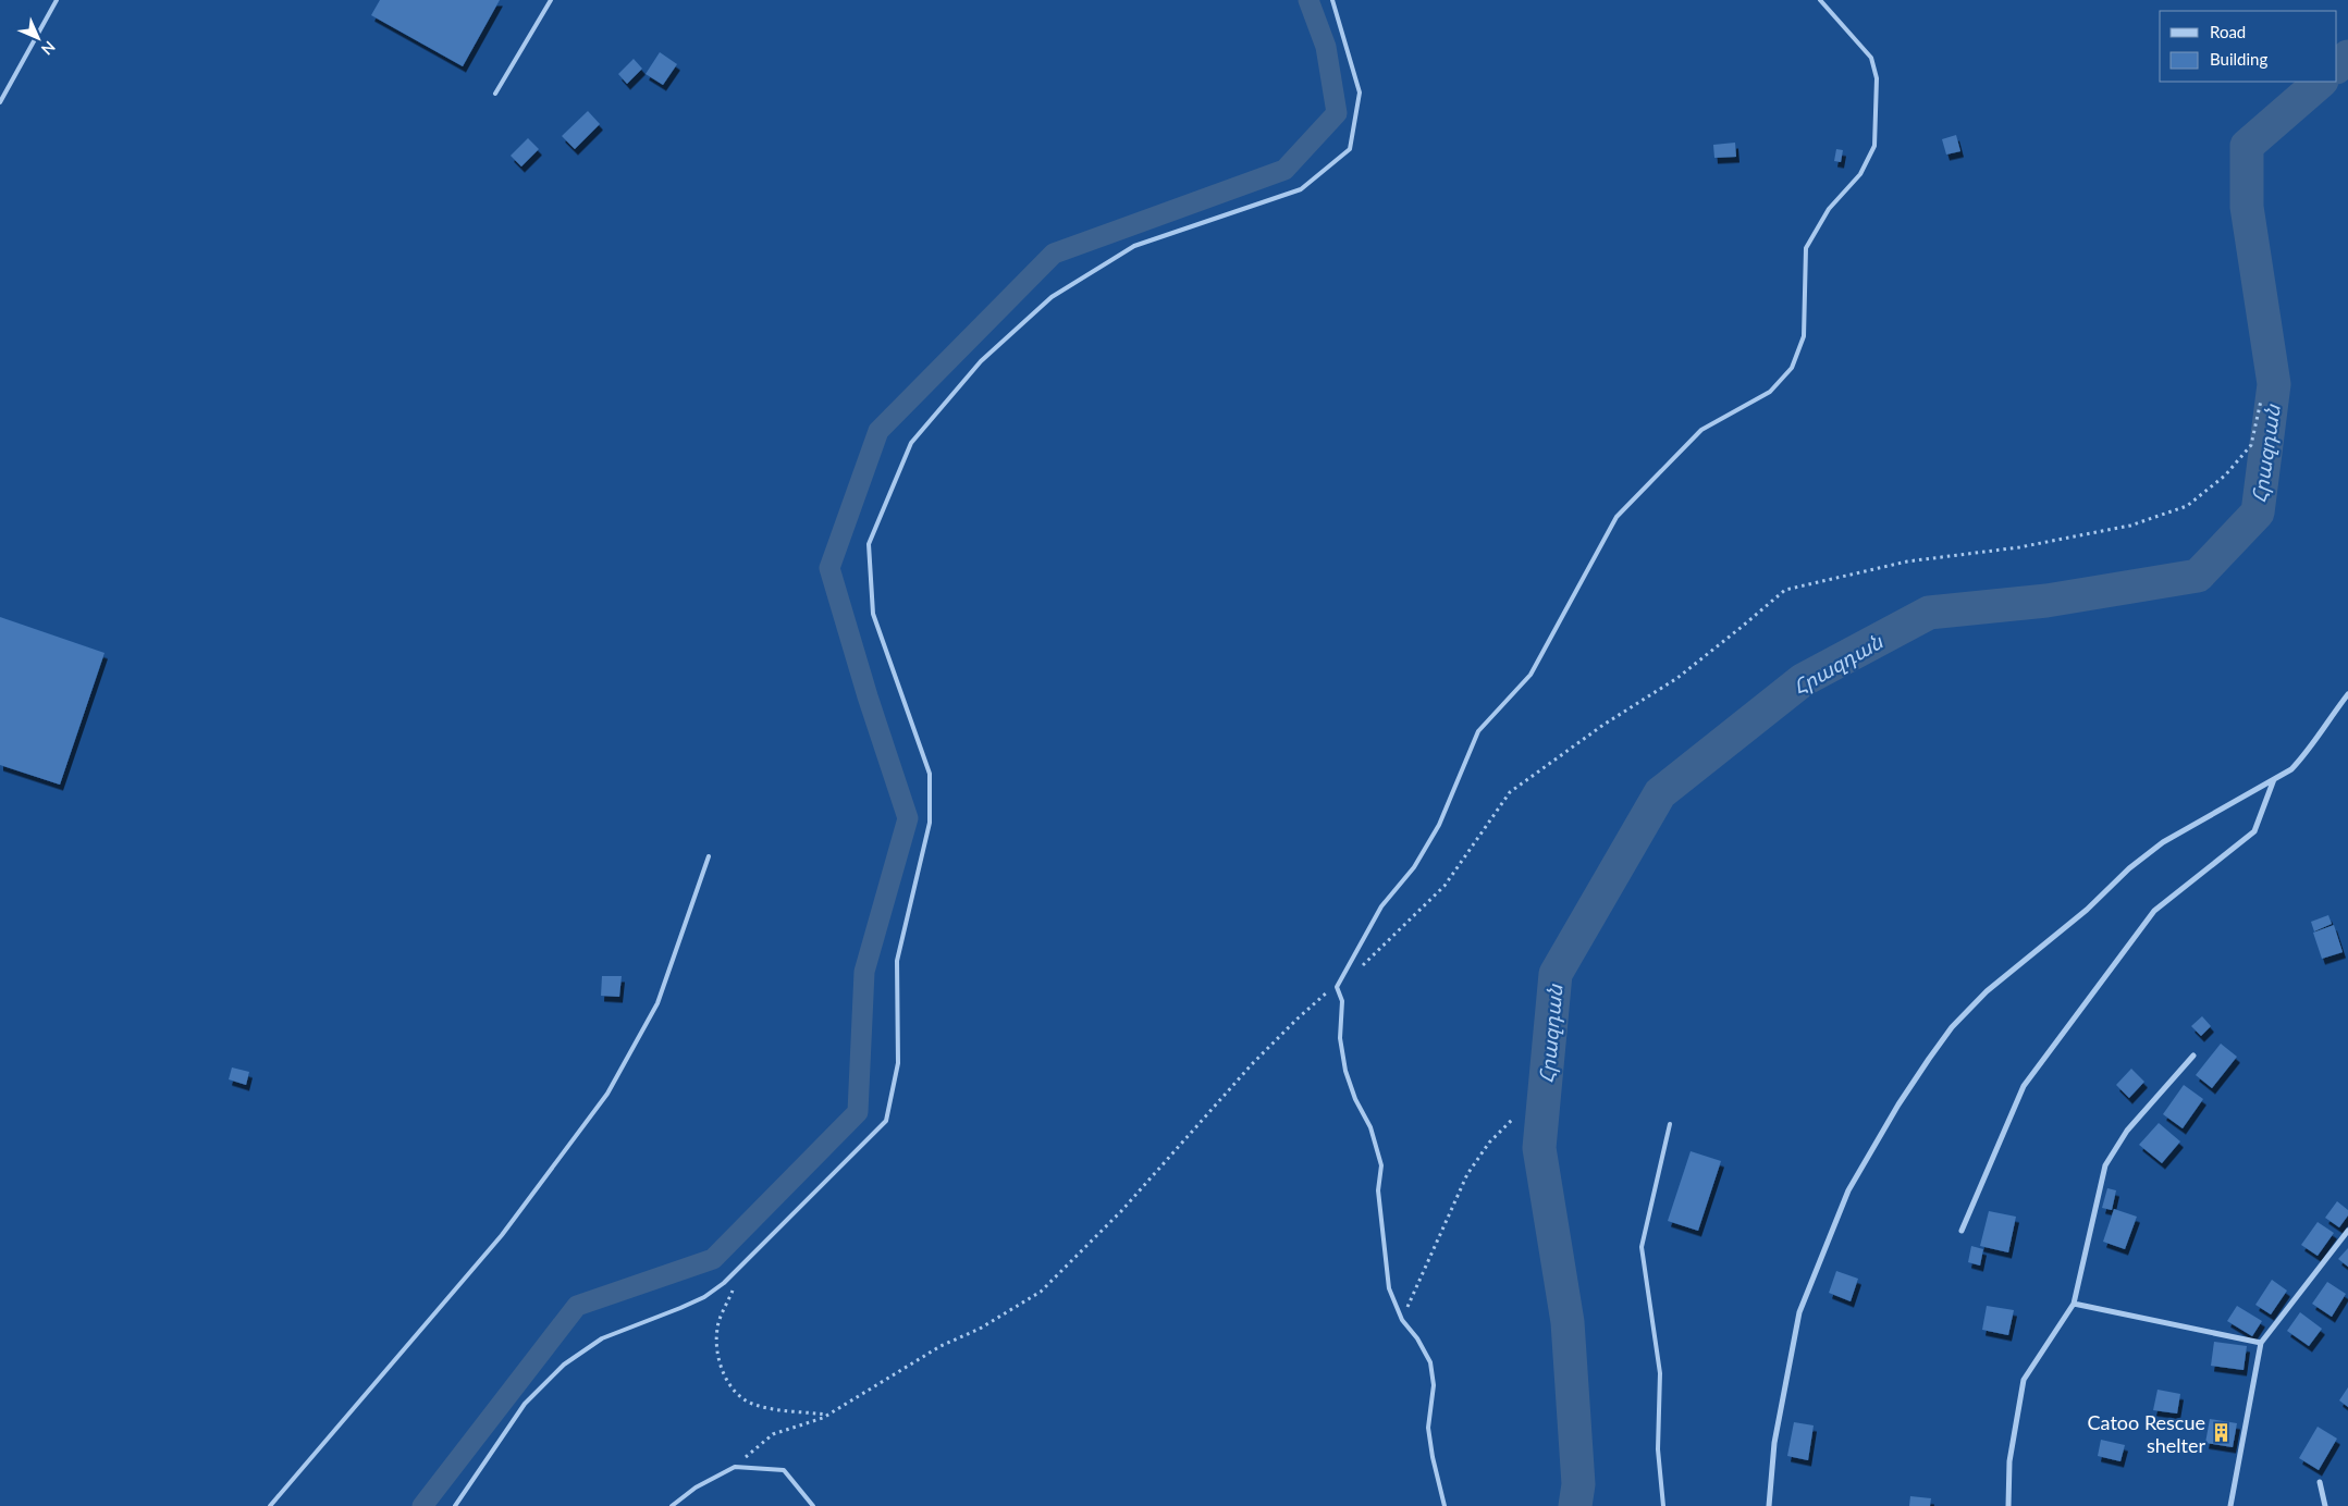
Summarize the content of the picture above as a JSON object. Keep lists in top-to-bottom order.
{
  "water": ["Հրազդան"],
  "places": {
    "building": ["Catoo Rescue shelter"]
  },
  "legend": ["Road", "Building"],
  "north": "bottom right"
}
